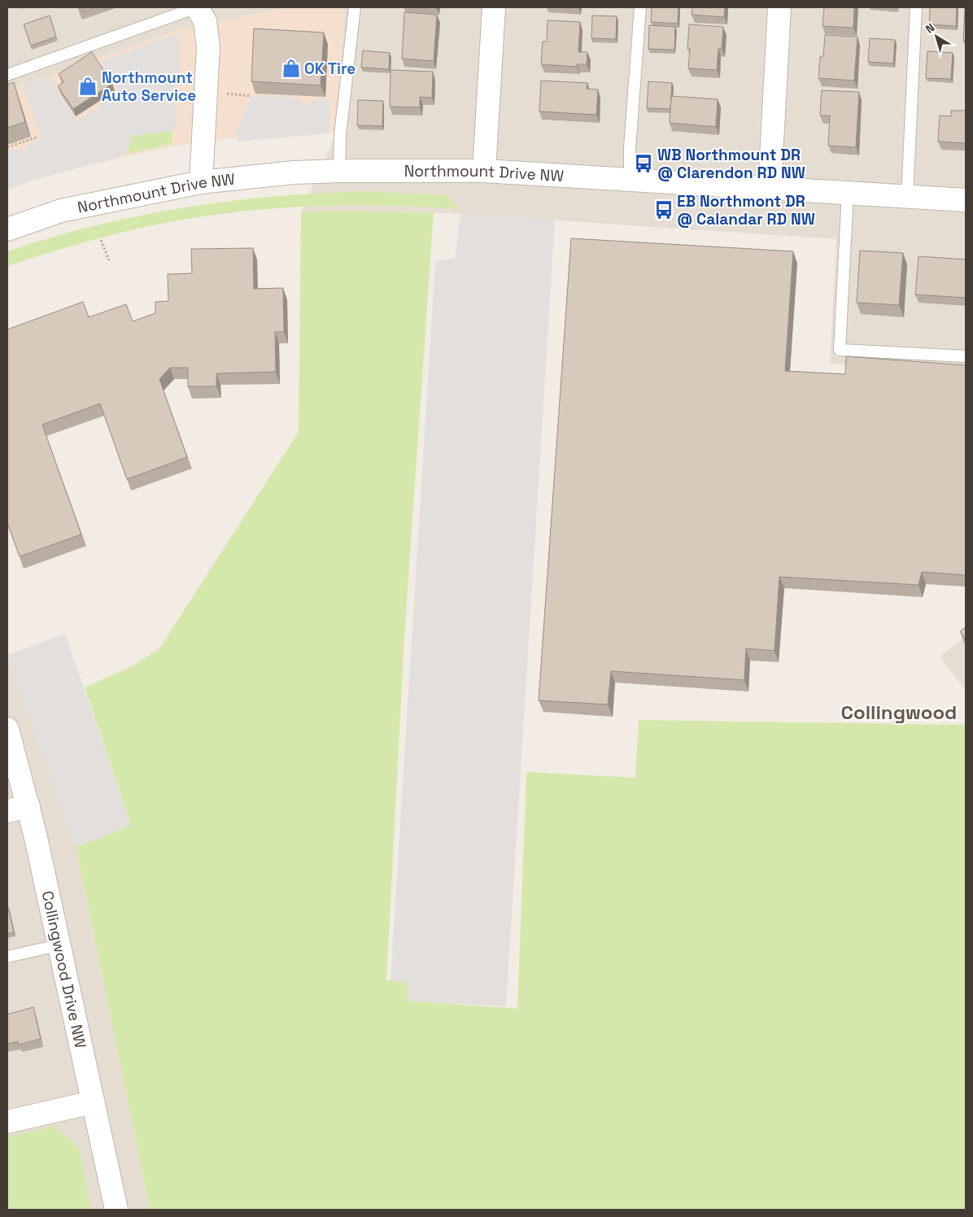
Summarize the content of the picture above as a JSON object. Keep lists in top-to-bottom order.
{
  "streets": {
    "street": ["Northmount Drive NW", "Collingwood Drive NW"]
  },
  "districts": ["Collingwood"],
  "places": {
    "shop": ["OK Tire", "Northmount Auto Service"],
    "bus stop": ["WB Northmount DR @ Clarendon RD NW", "EB Northmont DR @ Calandar RD NW"]
  },
  "north": "top left"
}
